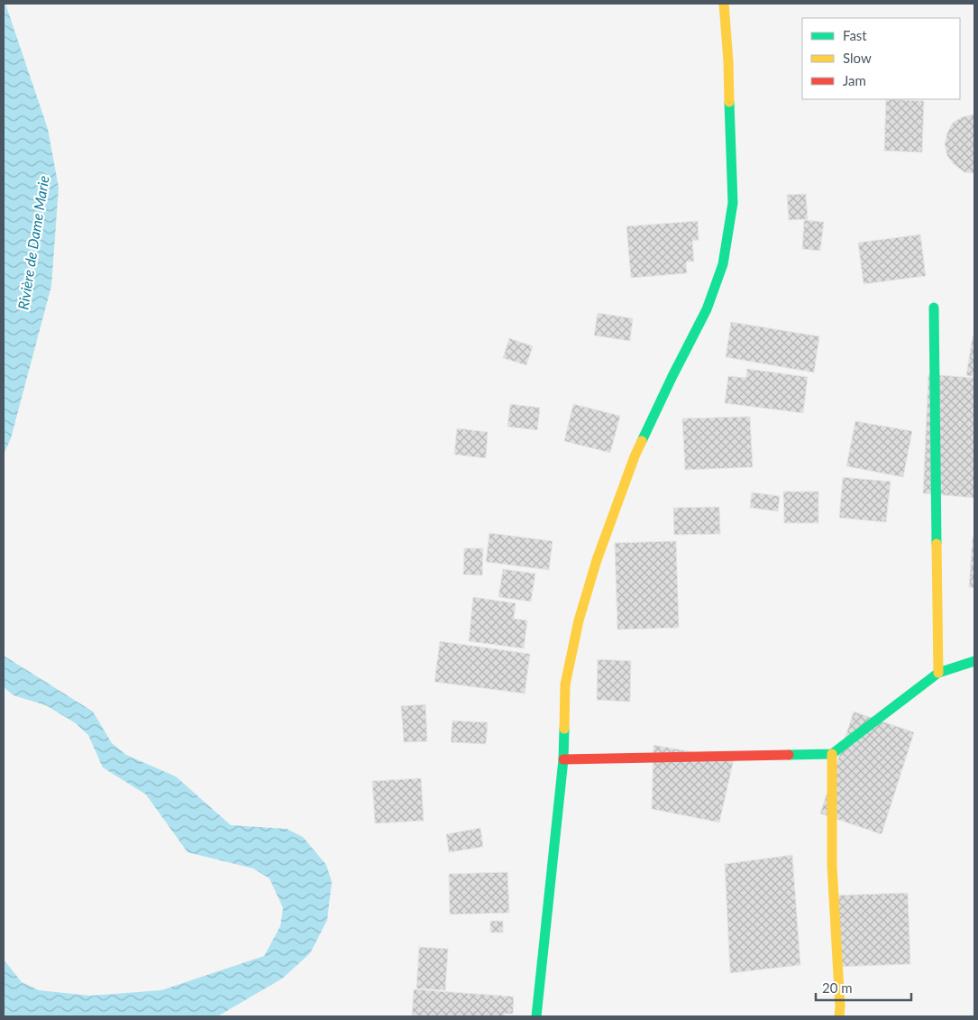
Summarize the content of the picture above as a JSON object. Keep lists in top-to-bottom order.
{
  "water": ["Rivière de Dame Marie"],
  "legend": ["Fast", "Slow", "Jam"],
  "scale_bar": "20 m"
}
